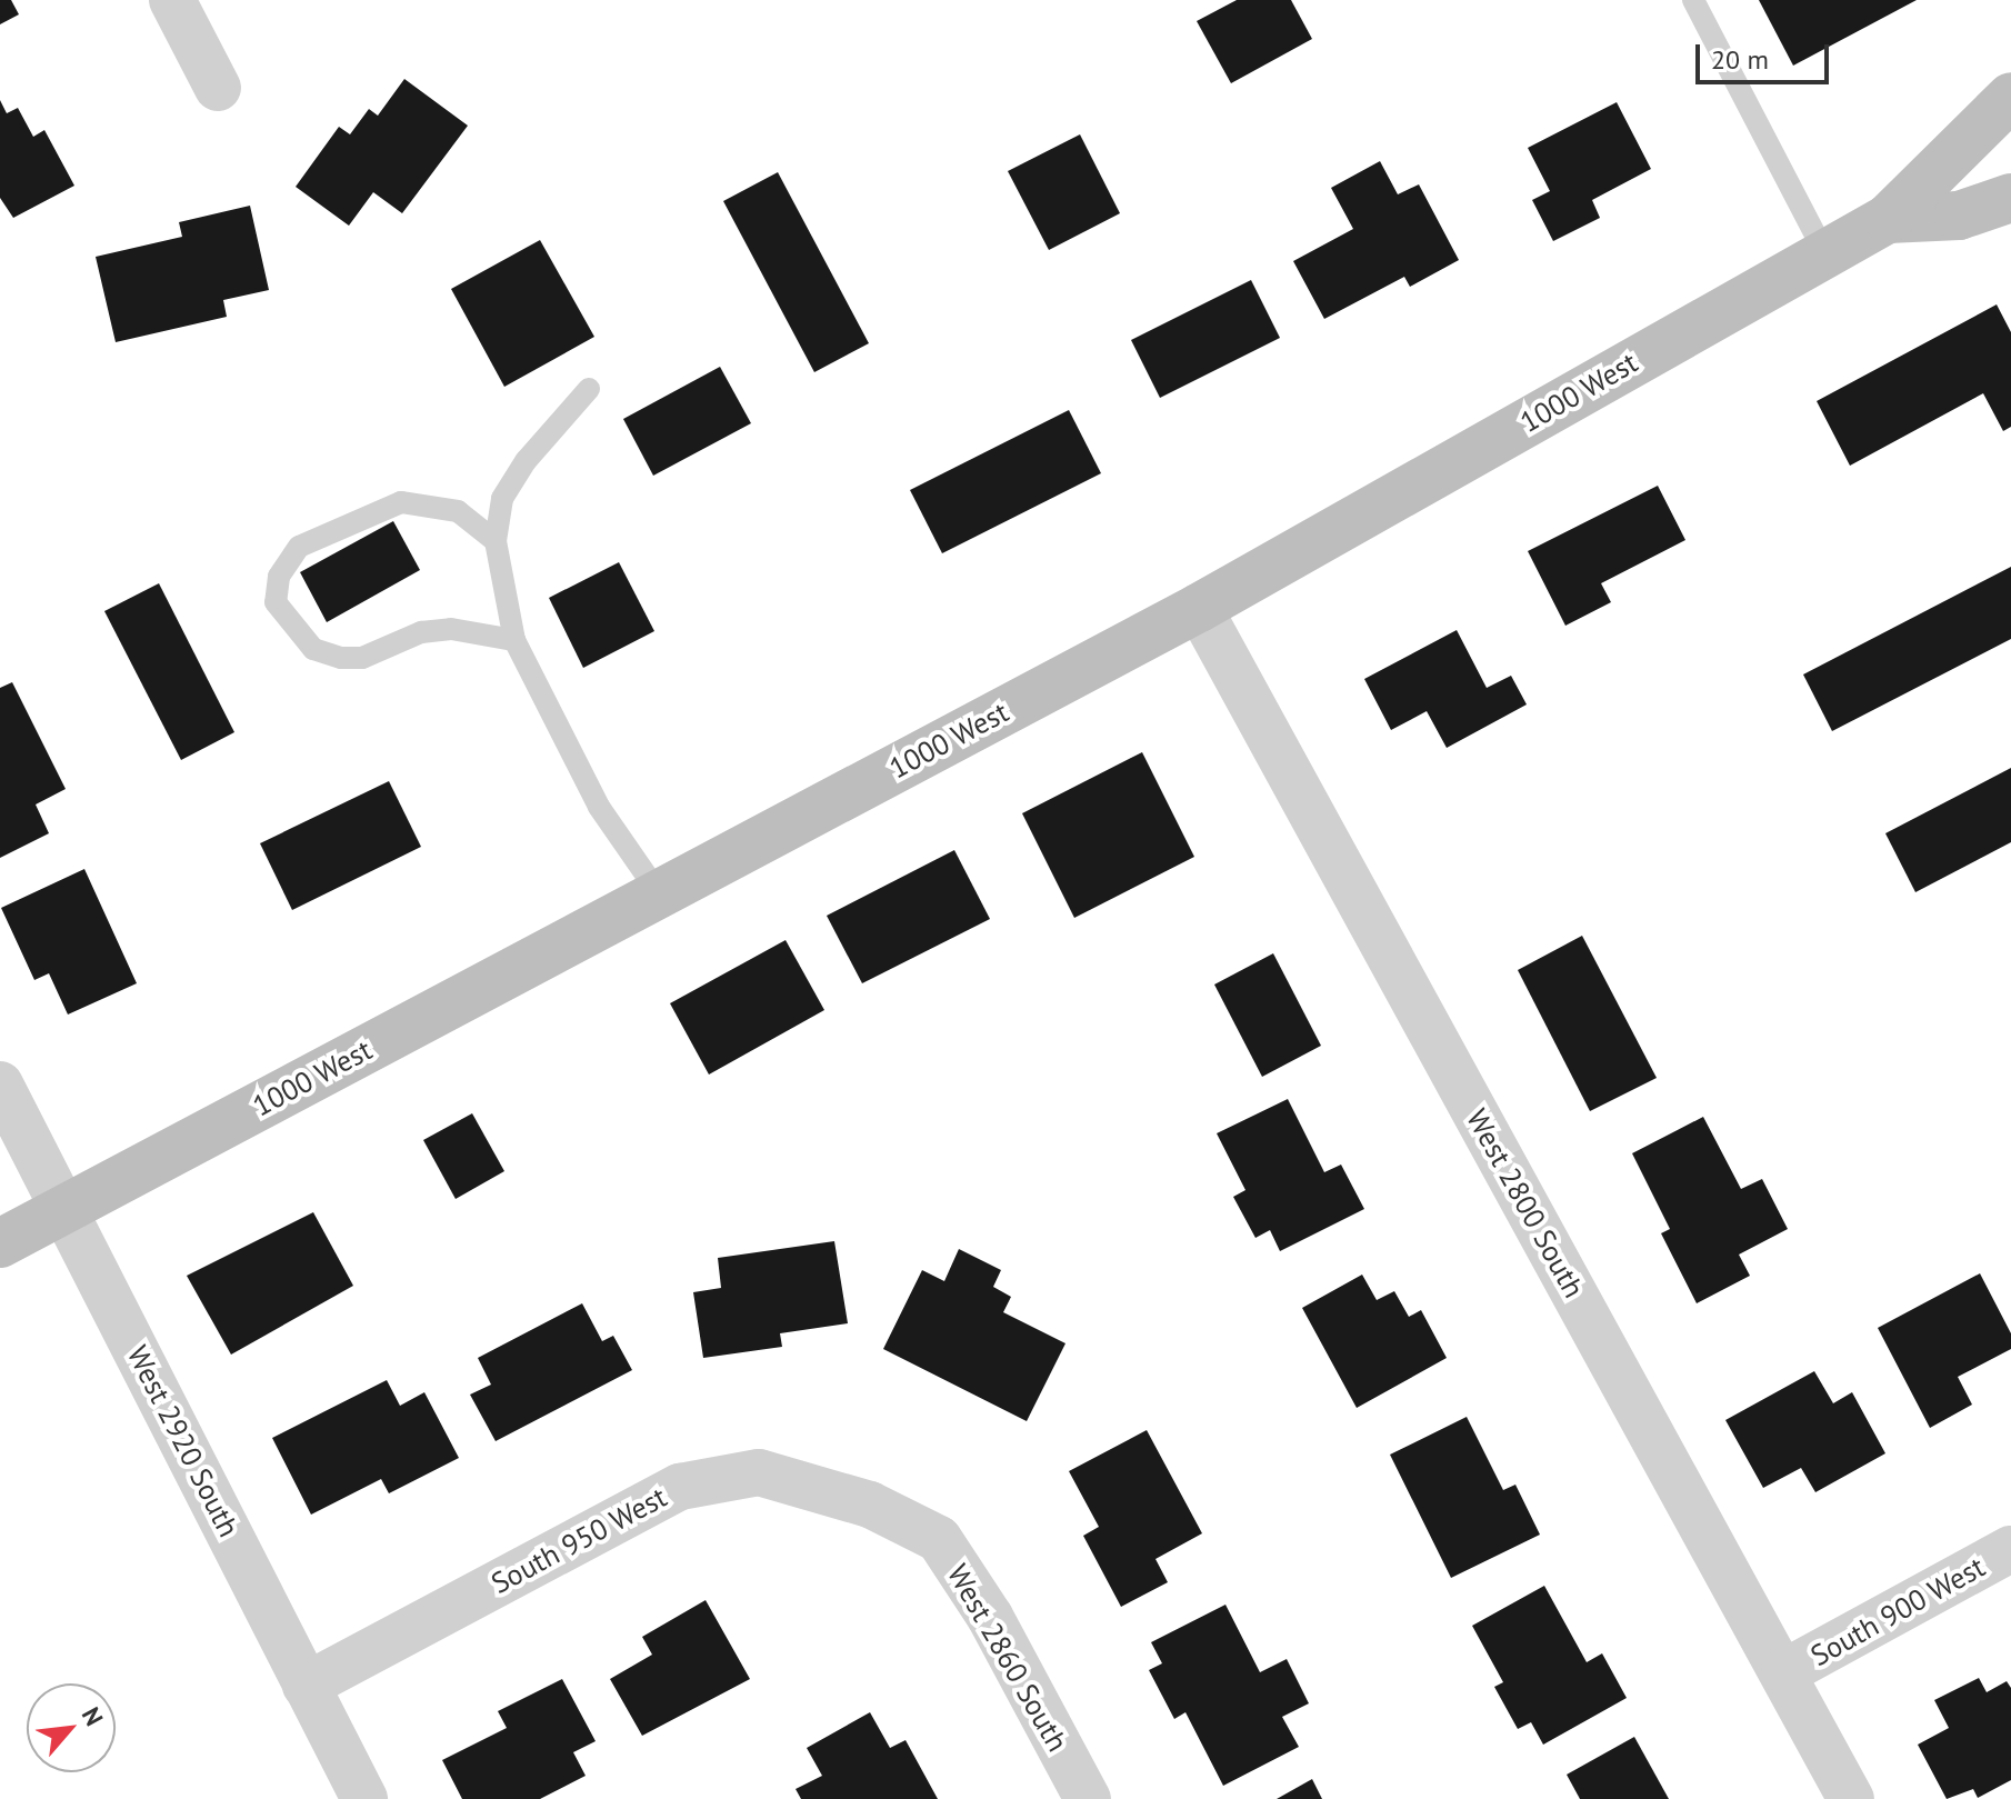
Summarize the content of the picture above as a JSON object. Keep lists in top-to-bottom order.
{
  "streets": {
    "main road": ["1000 West"],
    "street": [
      "West 2800 South",
      "West 2920 South",
      "South 950 West",
      "South 900 West",
      "West 2860 South"
    ]
  },
  "crossings": [
    ["1000 West", "West 2800 South"],
    ["1000 West", "West 2920 South"],
    ["West 2800 South", "South 900 West"],
    ["West 2920 South", "South 950 West"],
    ["South 950 West", "West 2860 South"]
  ],
  "scale_bar": "20 m",
  "north": "top right"
}
